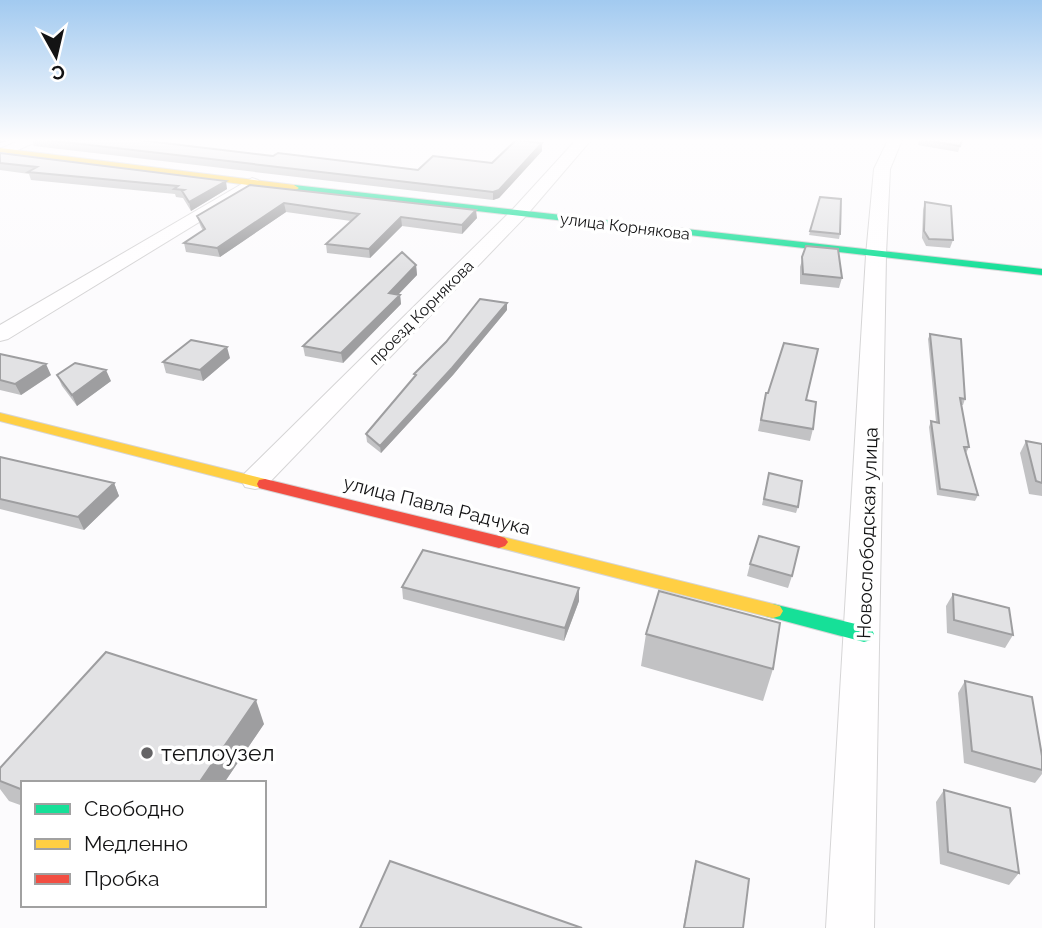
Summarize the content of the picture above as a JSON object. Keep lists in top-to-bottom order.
{
  "streets": {
    "street": [
      "улица Корнякова",
      "проезд Корнякова",
      "улица Павла Радчука",
      "Новослободская улица"
    ]
  },
  "crossings": [
    ["улица Корнякова", "проезд Корнякова"],
    ["улица Корнякова", "Новослободская улица"],
    ["проезд Корнякова", "улица Павла Радчука"],
    ["улица Павла Радчука", "Новослободская улица"]
  ],
  "places": ["теплоузел"],
  "legend": ["Свободно", "Медленно", "Пробка"],
  "north": "bottom"
}
